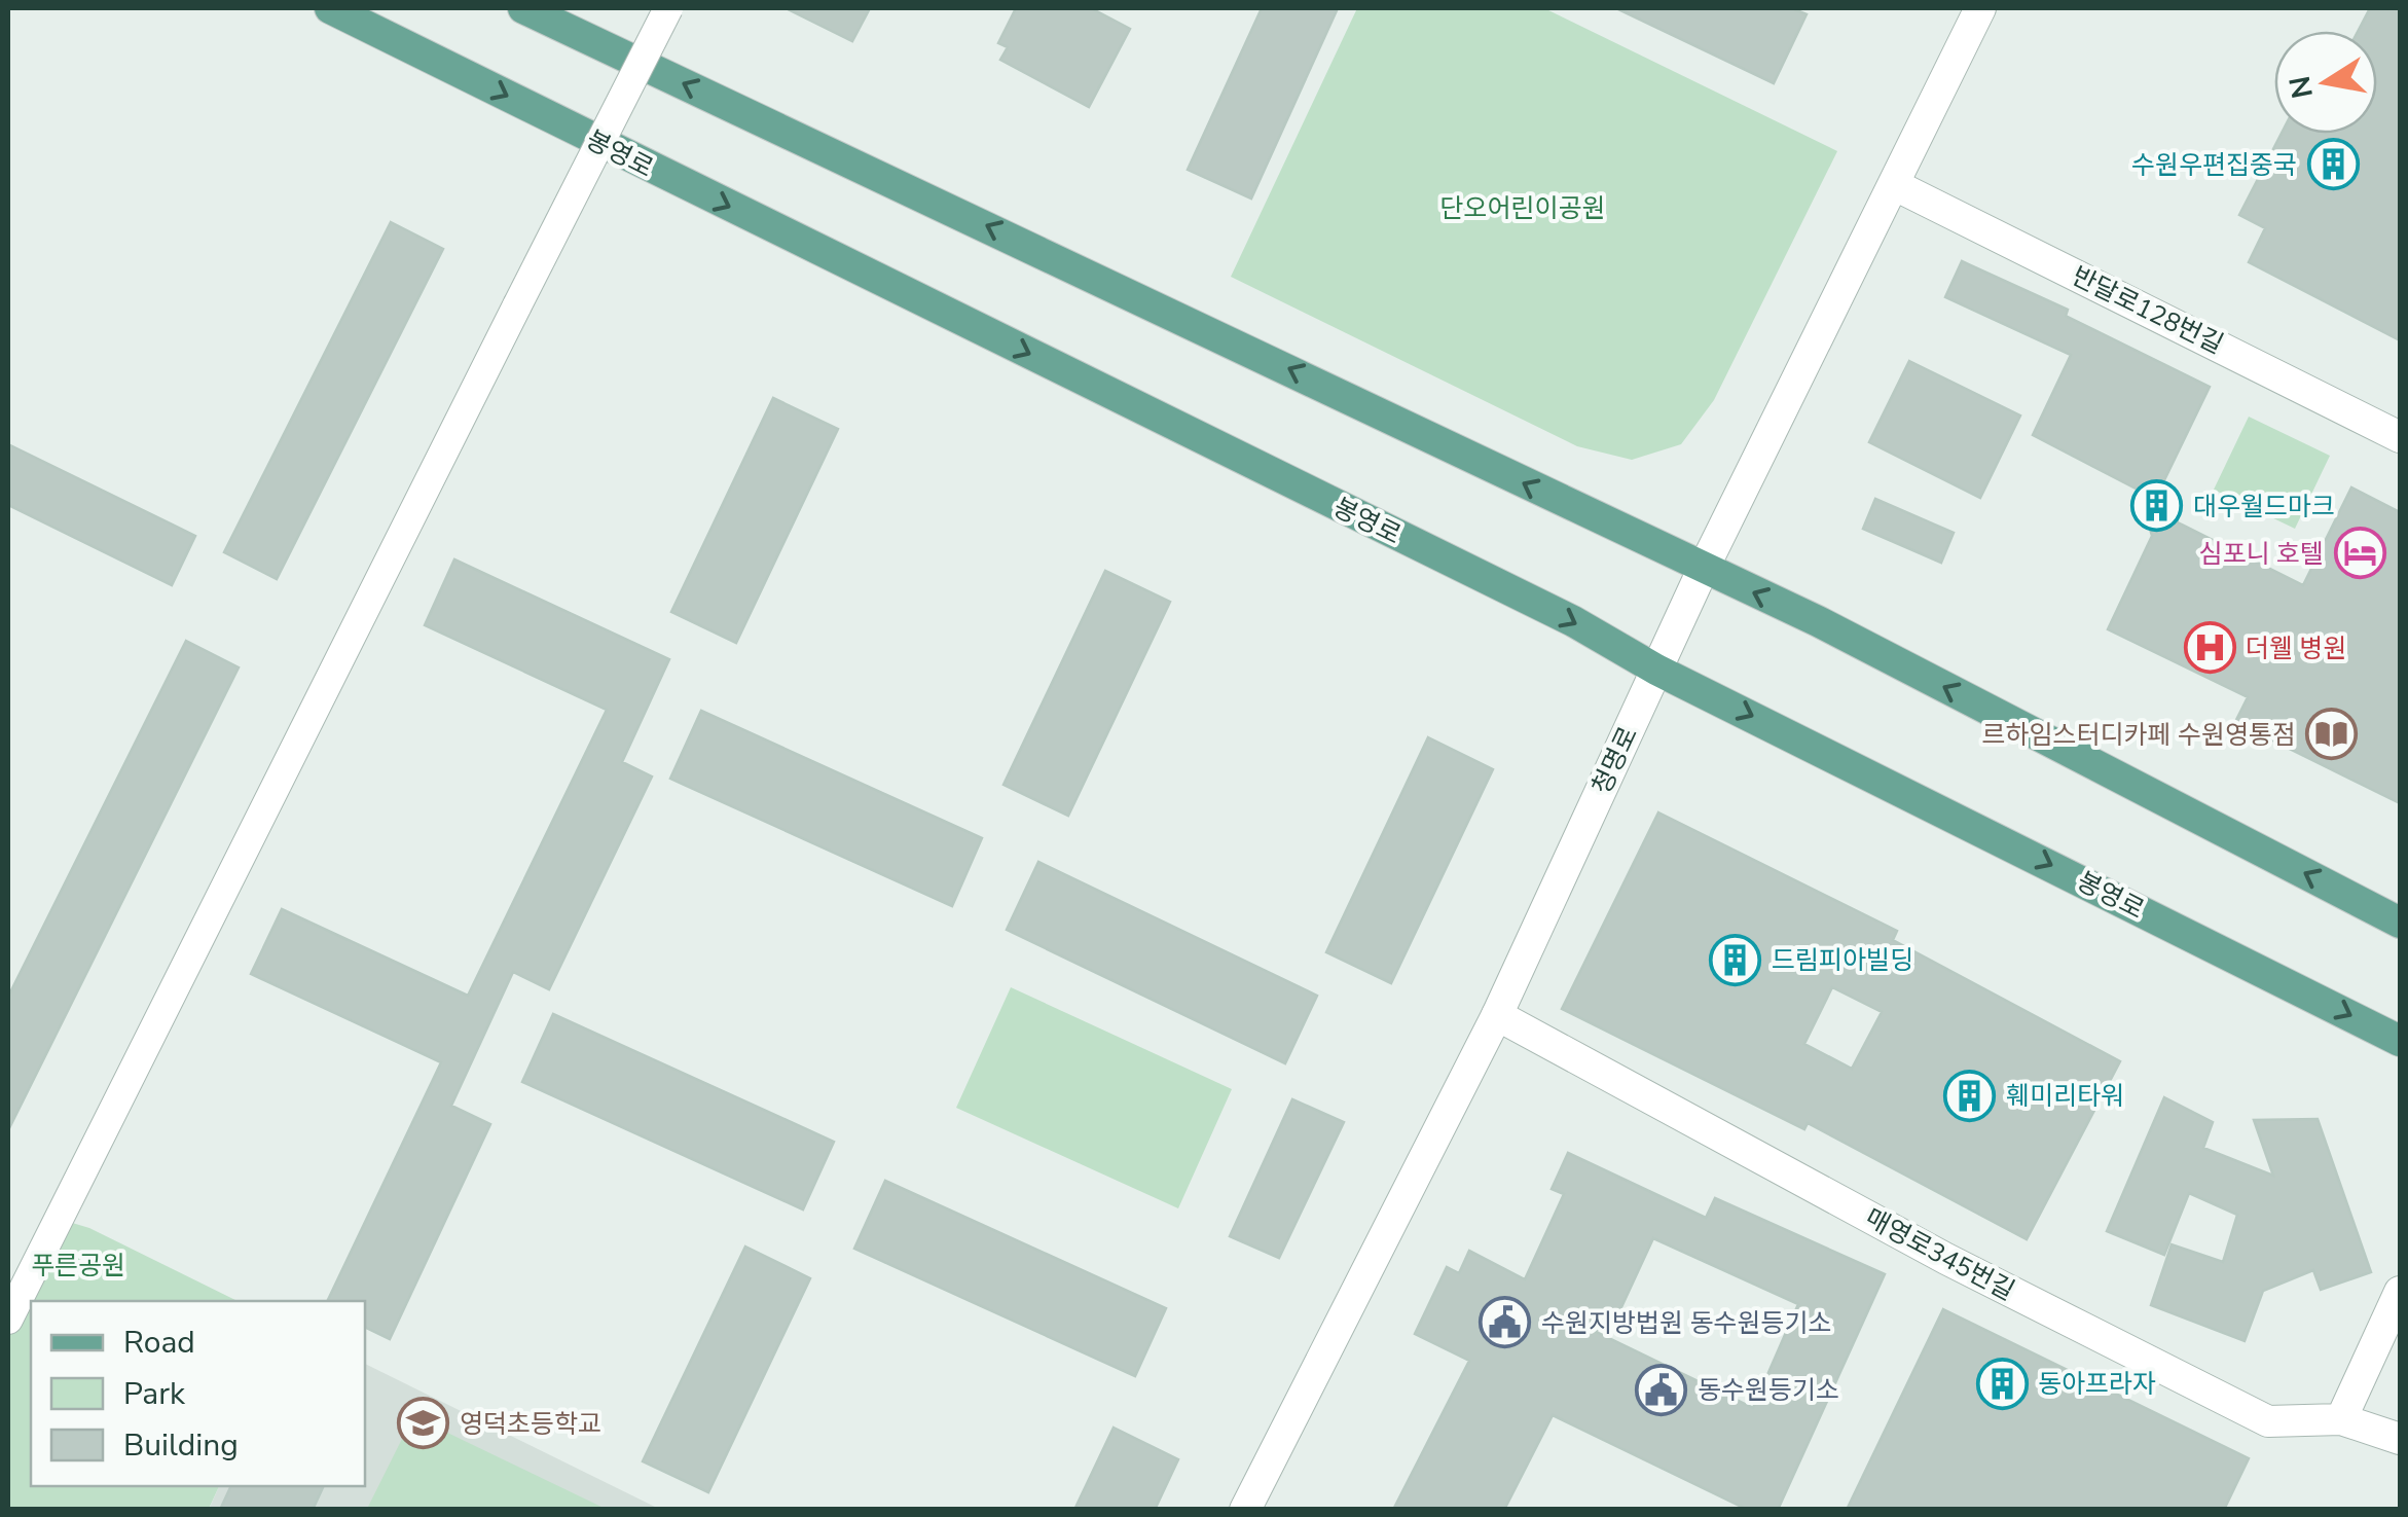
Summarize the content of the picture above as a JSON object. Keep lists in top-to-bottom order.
{
  "streets": {
    "main road": ["봉영로"],
    "street": ["반달로128번길", "청명로", "매영로345번길"]
  },
  "crossings": [
    ["봉영로", "청명로"],
    ["반달로128번길", "청명로"],
    ["청명로", "매영로345번길"]
  ],
  "parks": ["단오어린이공원", "푸른공원"],
  "places": {
    "building": [
      "수원우편집중국",
      "대우월드마크",
      "드림피아빌딩",
      "훼미리타워",
      "동아프라자"
    ],
    "hotel": ["심포니 호텔"],
    "hospital": ["더웰 병원"],
    "library": ["르하임스터디카페 수원영통점"],
    "public building": ["수원지방법원 동수원등기소", "동수원등기소"],
    "school or university": ["영덕초등학교"]
  },
  "legend": ["Road", "Park", "Building"],
  "north": "left"
}
